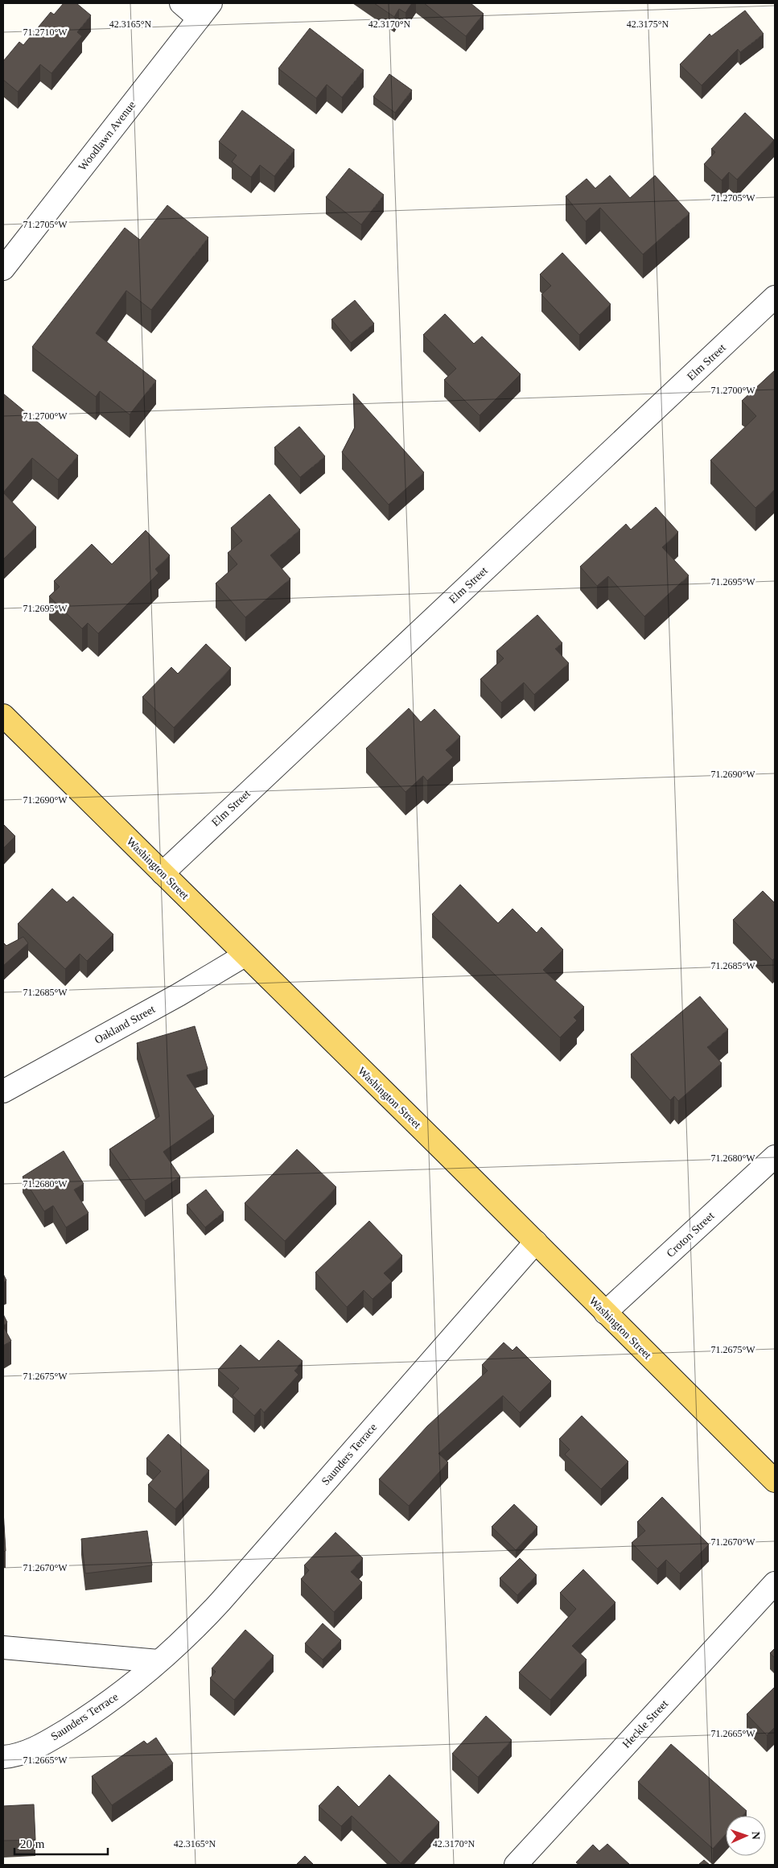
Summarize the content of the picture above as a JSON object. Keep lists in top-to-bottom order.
{
  "streets": {
    "main road": ["Washington Street"],
    "street": [
      "Woodlawn Avenue",
      "Elm Street",
      "Oakland Street",
      "Croton Street",
      "Saunders Terrace",
      "Heckle Street"
    ]
  },
  "crossings": [
    ["Elm Street", "Washington Street"],
    ["Washington Street", "Oakland Street"],
    ["Washington Street", "Croton Street"],
    ["Washington Street", "Saunders Terrace"]
  ],
  "scale_bar": "20 m",
  "north": "right",
  "coordinates": [
    "42.3165°N",
    "42.3170°N",
    "42.3175°N",
    "71.2710°W",
    "71.2705°W",
    "71.2700°W",
    "71.2695°W",
    "71.2690°W",
    "71.2685°W",
    "71.2680°W",
    "71.2675°W",
    "71.2670°W",
    "71.2665°W"
  ]
}
